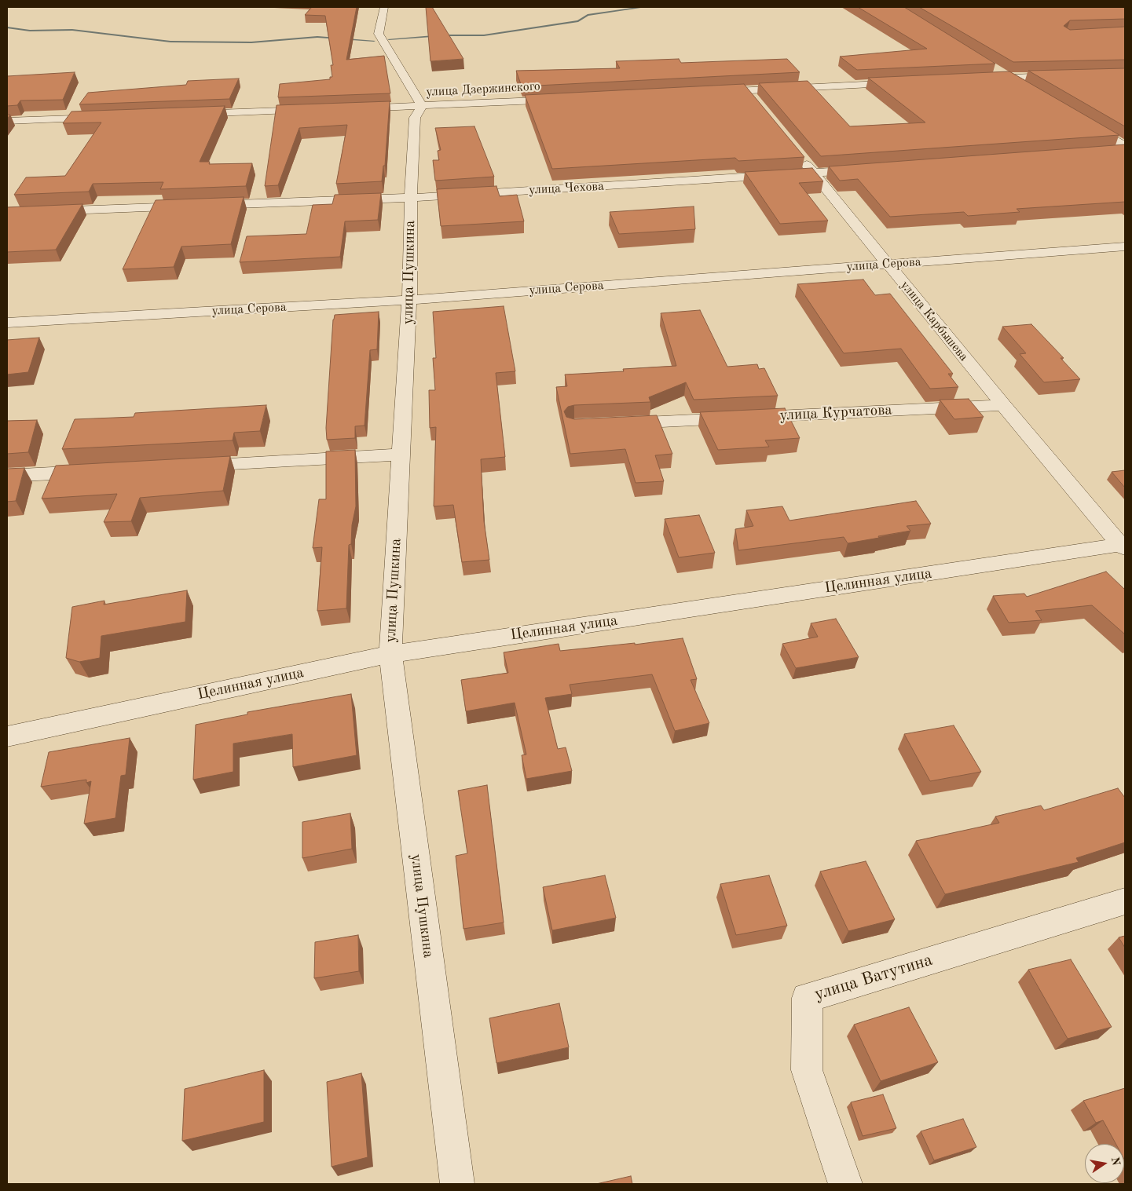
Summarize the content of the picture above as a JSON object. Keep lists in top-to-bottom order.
{
  "streets": {
    "street": [
      "улица Дзержинского",
      "улица Чехова",
      "улица Серова",
      "улица Пушкина",
      "улица Карбышева",
      "улица Курчатова",
      "Целинная улица",
      "улица Ватутина"
    ]
  },
  "crossings": [
    ["улица Дзержинского", "улица Пушкина"],
    ["улица Чехова", "улица Пушкина"],
    ["улица Чехова", "улица Карбышева"],
    ["улица Серова", "улица Пушкина"],
    ["улица Серова", "улица Карбышева"],
    ["улица Пушкина", "Целинная улица"],
    ["улица Карбышева", "улица Курчатова"],
    ["улица Карбышева", "Целинная улица"]
  ],
  "north": "right"
}
